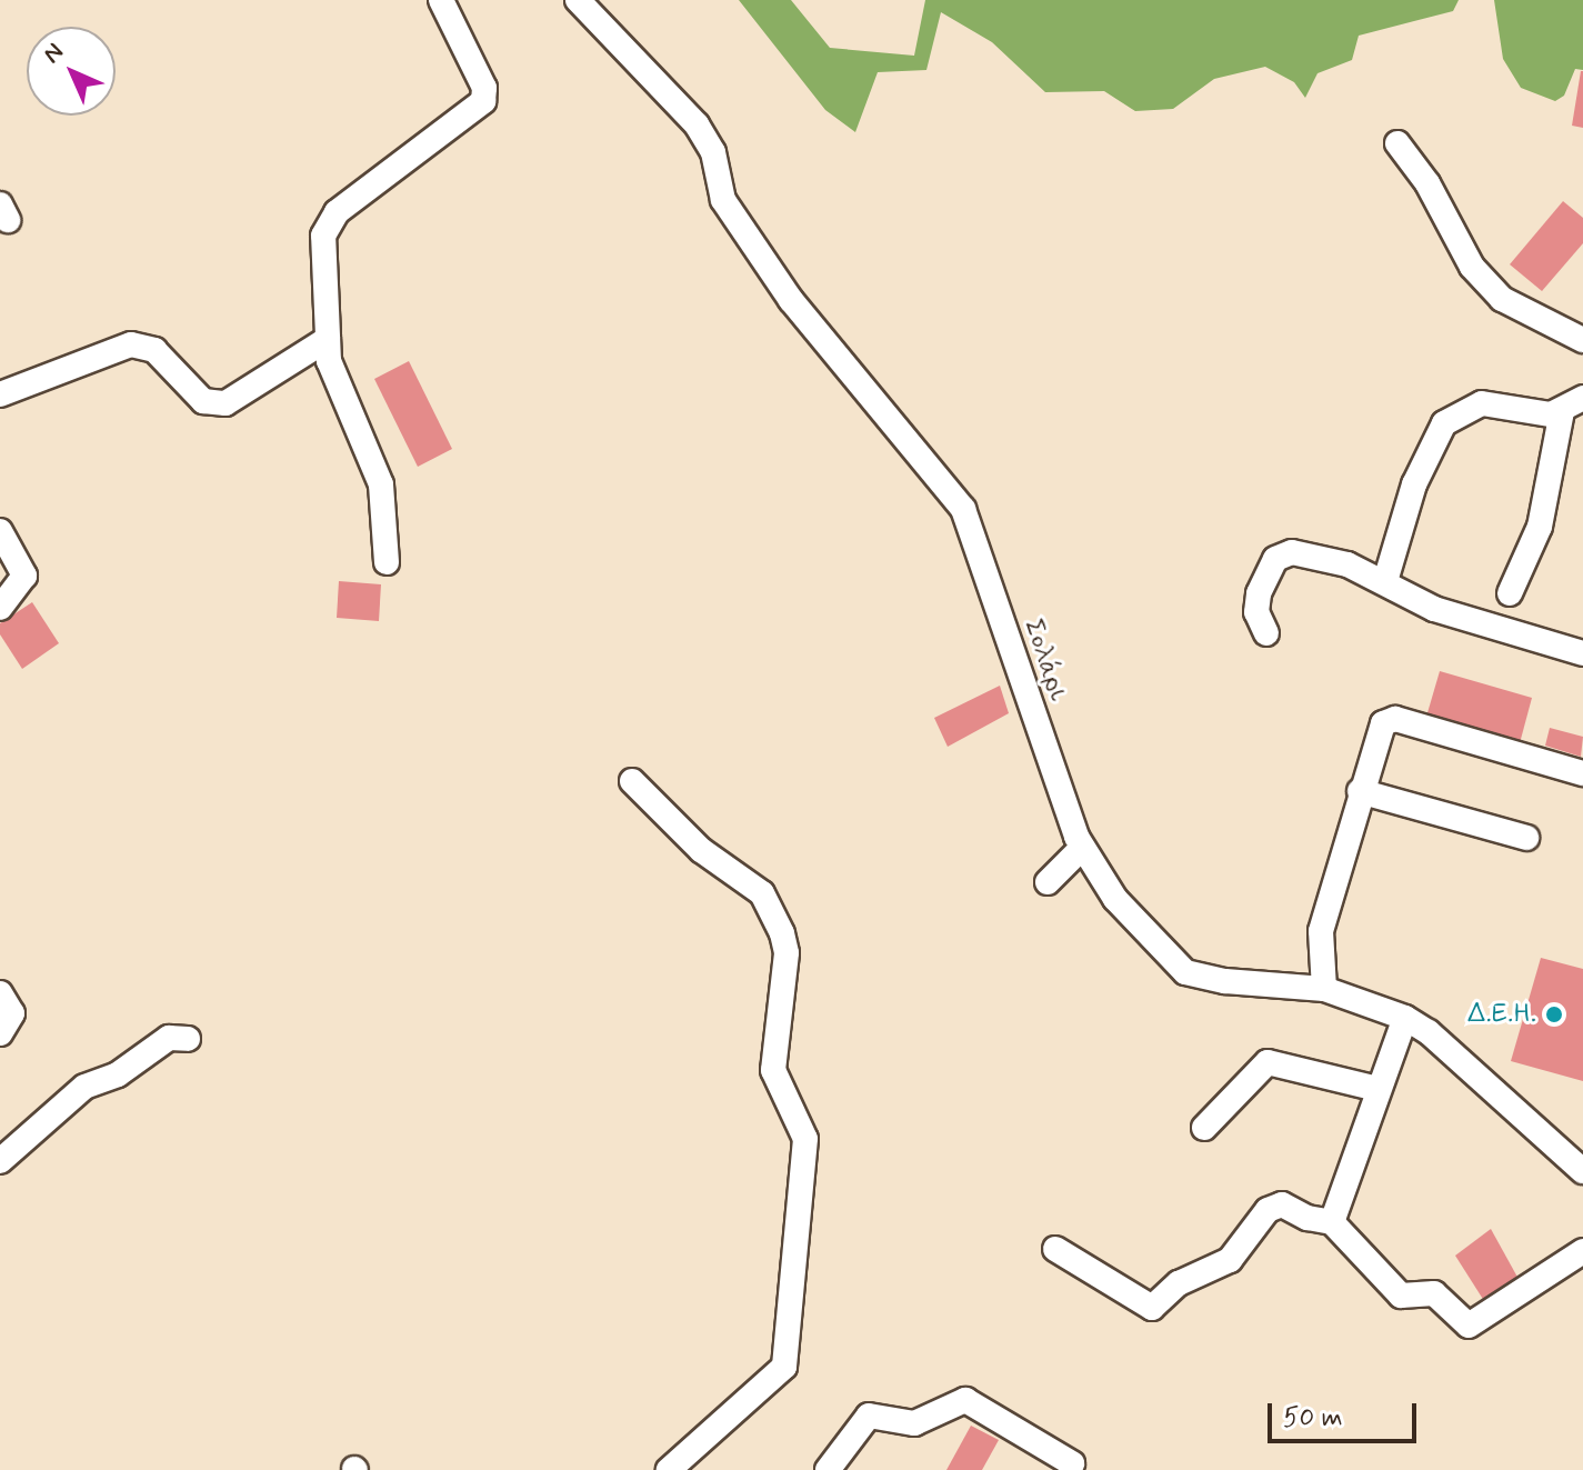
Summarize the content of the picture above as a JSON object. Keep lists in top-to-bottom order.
{
  "streets": {
    "street": ["Σολάρι"]
  },
  "places": ["Δ.Ε.Η."],
  "scale_bar": "50 m",
  "north": "top left"
}
